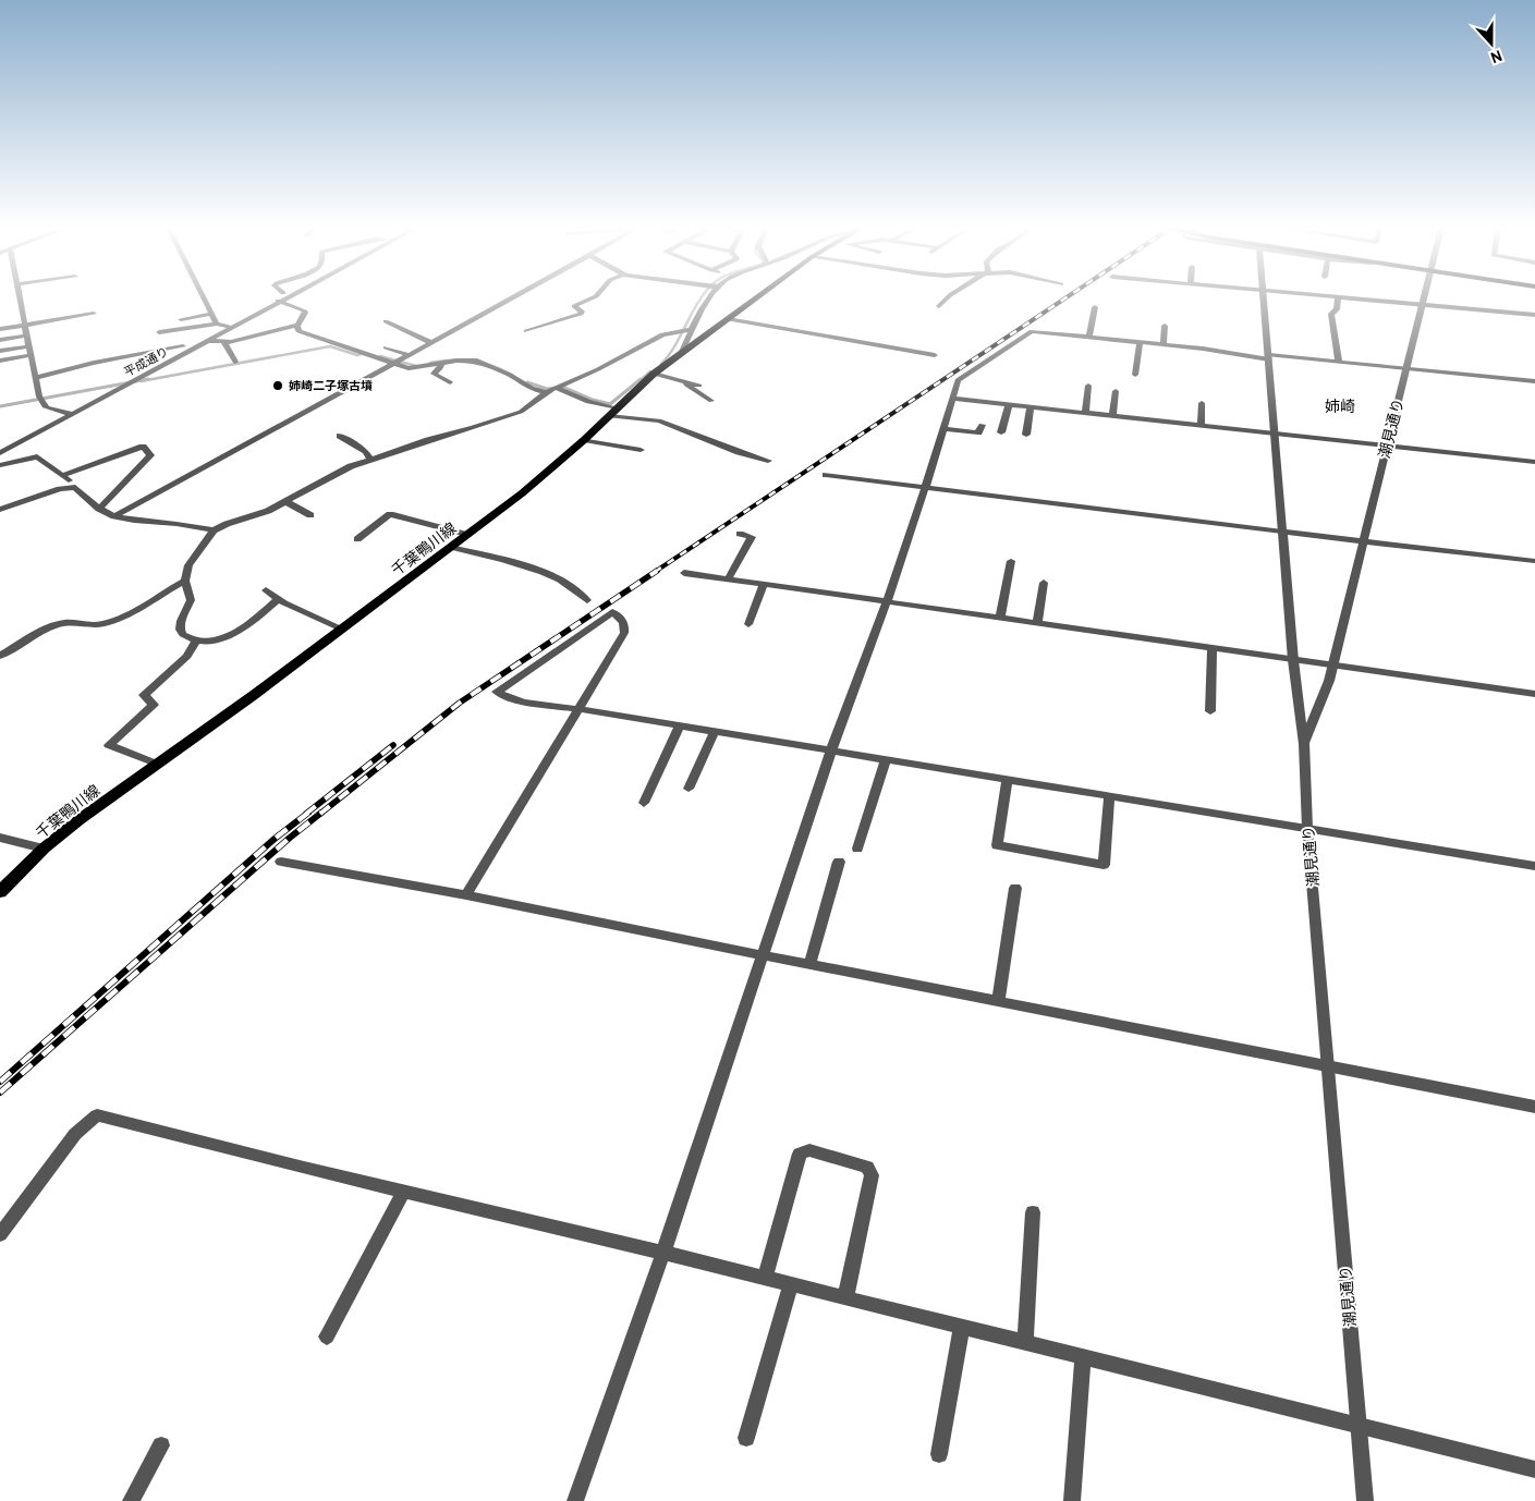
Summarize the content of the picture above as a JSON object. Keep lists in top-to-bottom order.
{
  "streets": {
    "main road": ["千葉鴨川線"],
    "street": ["平成通り", "潮見通り"]
  },
  "districts": ["姉崎"],
  "places": ["姉崎二子塚古墳"],
  "north": "bottom"
}
